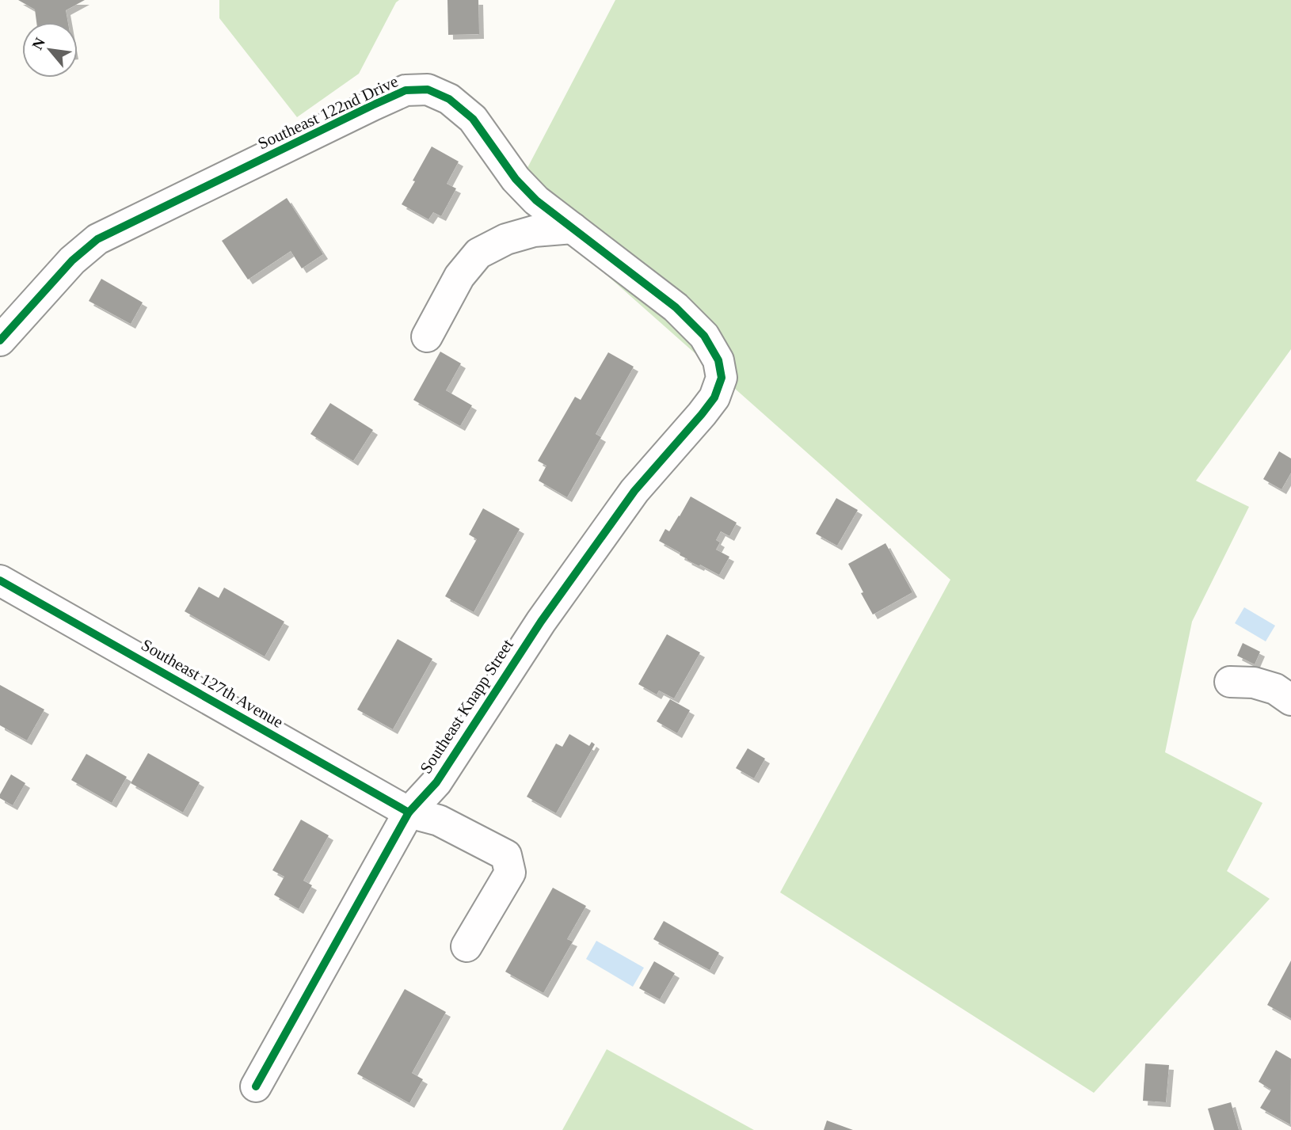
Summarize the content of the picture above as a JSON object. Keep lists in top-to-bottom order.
{
  "streets": {
    "street": ["Southeast 122nd Drive", "Southeast 127th Avenue", "Southeast Knapp Street"]
  },
  "crossings": [
    ["Southeast 122nd Drive", "Southeast Knapp Street"],
    ["Southeast 127th Avenue", "Southeast Knapp Street"]
  ],
  "north": "top left"
}
